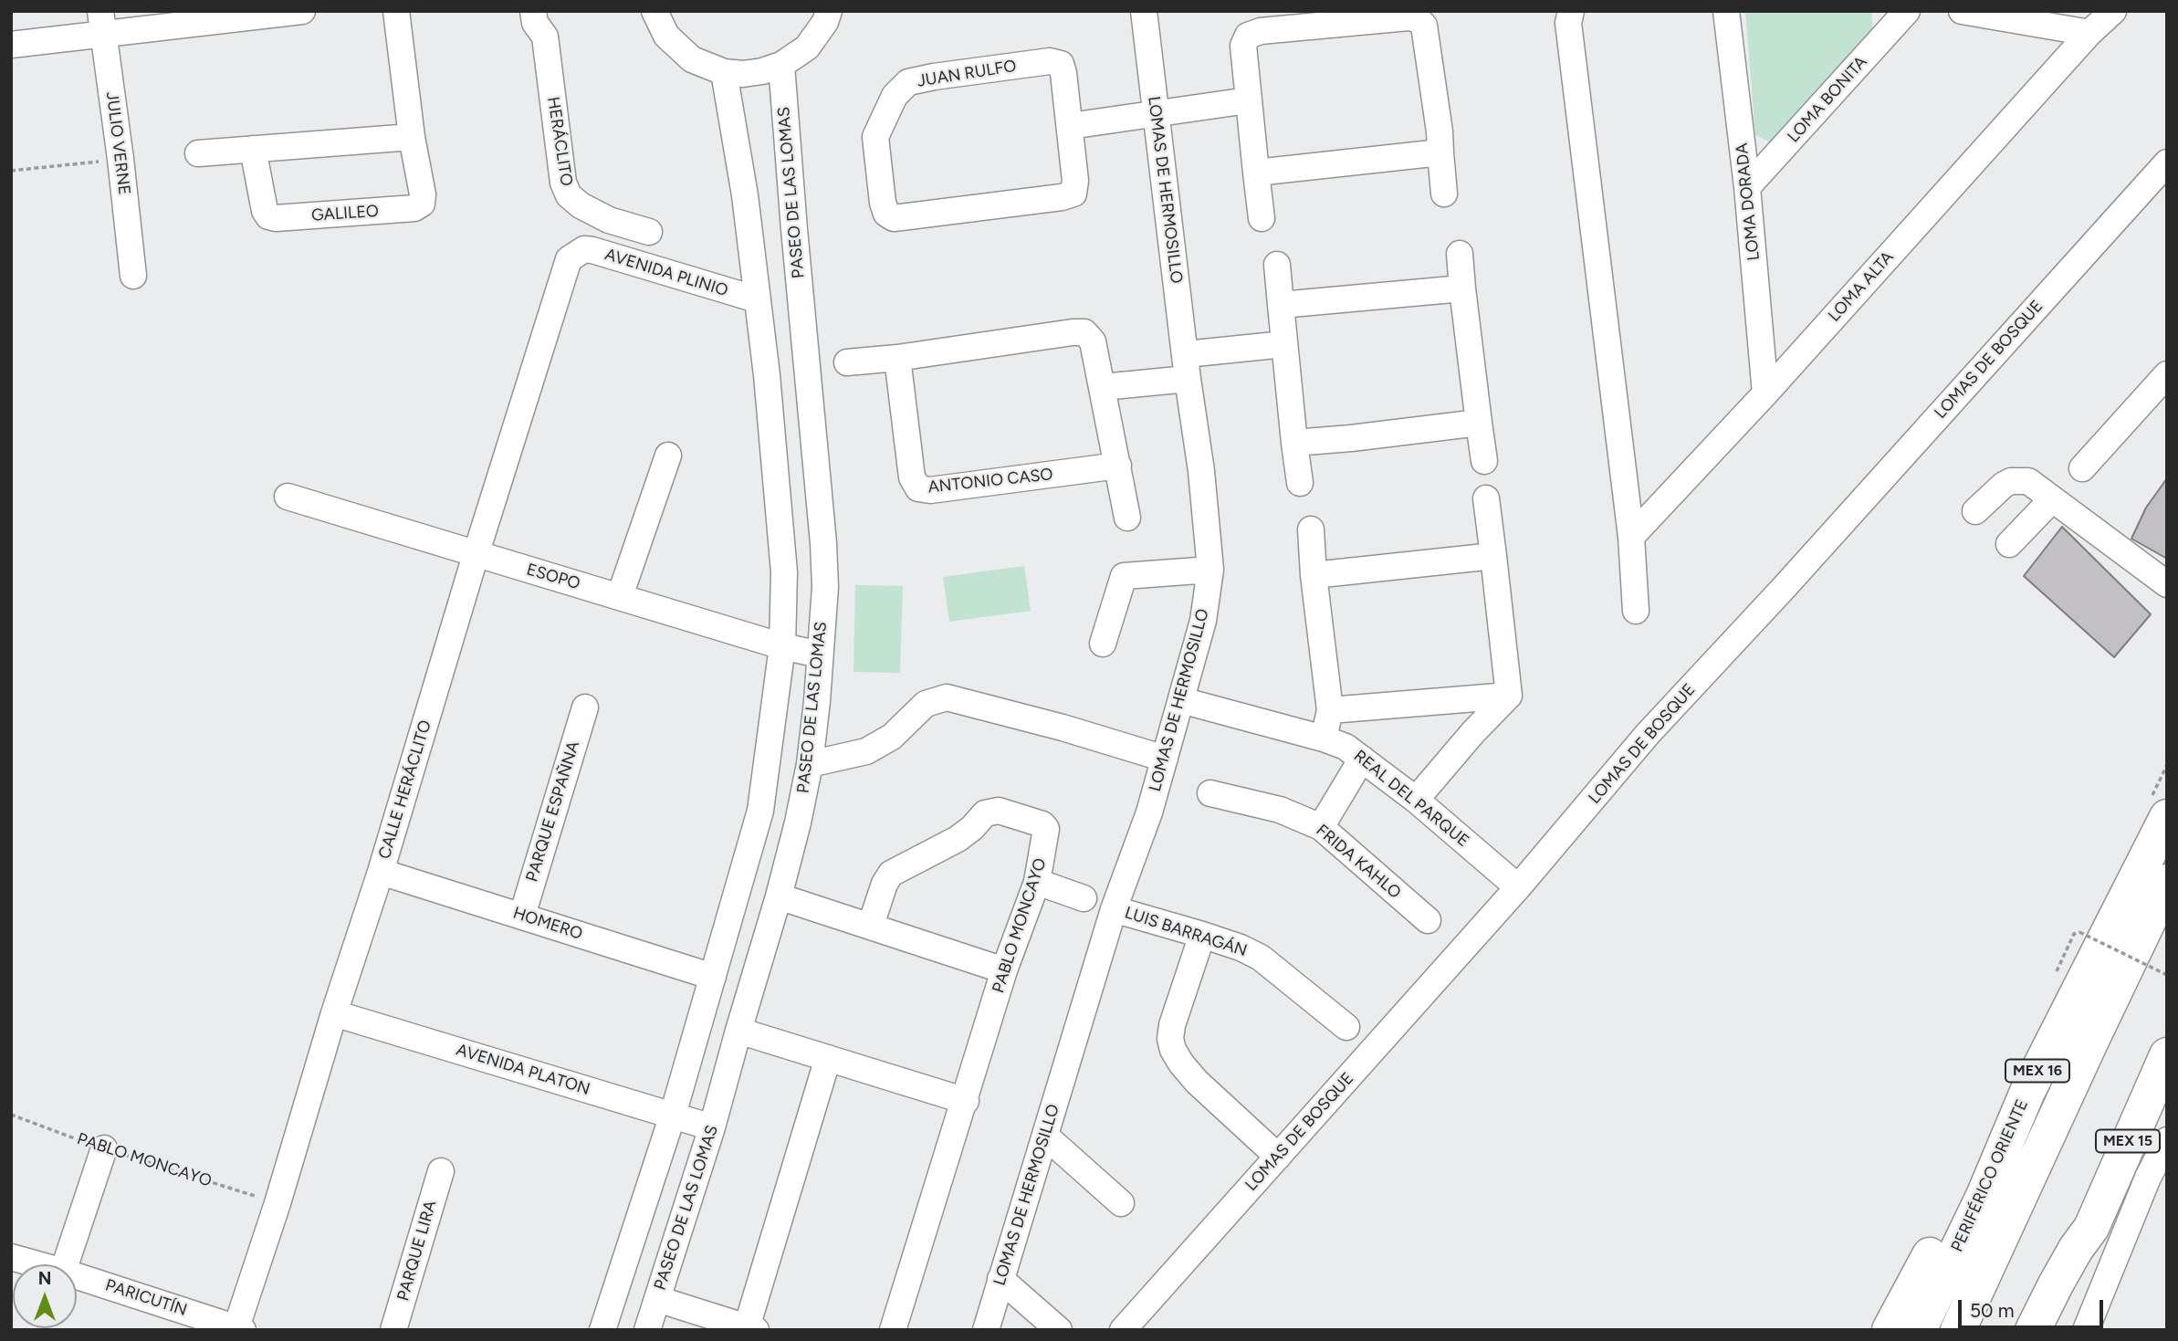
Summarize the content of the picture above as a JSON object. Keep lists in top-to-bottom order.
{
  "streets": {
    "highway": ["MEX 16", "MEX 15", "PERIFÉRICO ORIENTE"],
    "street": [
      "JUAN RULFO",
      "LOMA BONITA",
      "HERÁCLITO",
      "JULIO VERNE",
      "LOMAS DE HERMOSILLO",
      "PASEO DE LAS LOMAS",
      "LOMA DORADA",
      "GALILEO",
      "AVENIDA PLINIO",
      "LOMA ALTA",
      "LOMAS DE BOSQUE",
      "ANTONIO CASO",
      "ESOPO",
      "CALLE HERÁCLITO",
      "REAL DEL PARQUE",
      "PARQUE ESPAÑNA",
      "FRIDA KAHLO",
      "HOMERO",
      "PABLO MONCAYO",
      "LUIS BARRAGÁN",
      "AVENIDA PLATON",
      "PARQUE LIRA",
      "PARICUTÍN"
    ]
  },
  "crossings": [
    ["LOMA BONITA", "LOMA DORADA"],
    ["LOMAS DE HERMOSILLO", "REAL DEL PARQUE"],
    ["LOMAS DE HERMOSILLO", "LUIS BARRAGÁN"],
    ["PASEO DE LAS LOMAS", "ESOPO"],
    ["PASEO DE LAS LOMAS", "AVENIDA PLATON"],
    ["LOMA DORADA", "LOMA ALTA"],
    ["AVENIDA PLINIO", "CALLE HERÁCLITO"],
    ["LOMAS DE BOSQUE", "REAL DEL PARQUE"],
    ["ESOPO", "CALLE HERÁCLITO"],
    ["CALLE HERÁCLITO", "HOMERO"],
    ["CALLE HERÁCLITO", "PABLO MONCAYO"],
    ["CALLE HERÁCLITO", "AVENIDA PLATON"],
    ["CALLE HERÁCLITO", "PARICUTÍN"],
    ["PARQUE ESPAÑNA", "HOMERO"]
  ],
  "scale_bar": "50 m",
  "north": "top"
}
